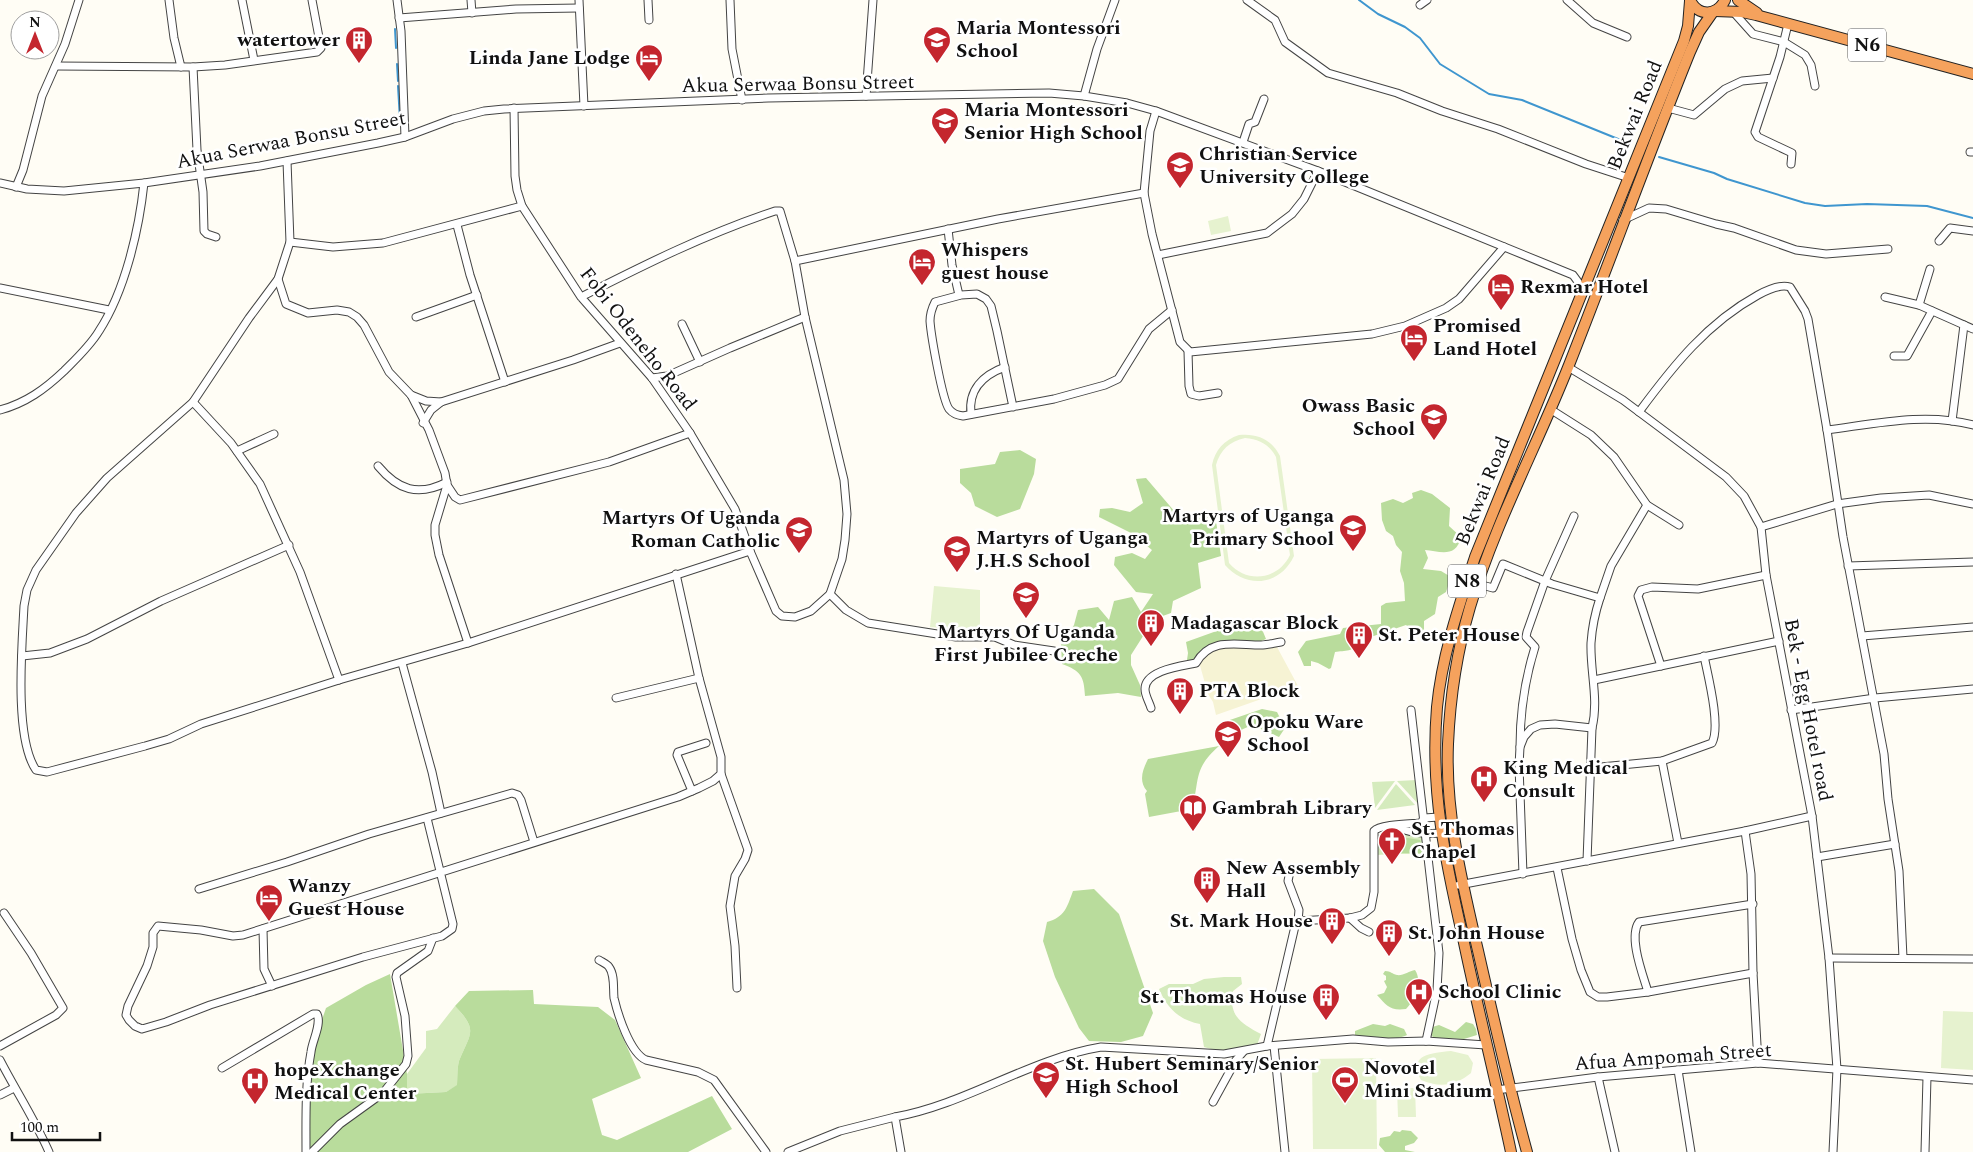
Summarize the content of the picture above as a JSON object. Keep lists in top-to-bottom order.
{
  "streets": {
    "highway": ["N6", "Bekwai Road", "N8"],
    "street": [
      "Akua Serwaa Bonsu Street",
      "Fobi Odeneho Road",
      "Bek - Egg Hotel road",
      "Afua Ampomah Street"
    ]
  },
  "crossings": [
    ["N6", "N8"],
    ["Akua Serwaa Bonsu Street", "Fobi Odeneho Road"],
    ["Bekwai Road", "N8"],
    ["Bekwai Road", "Bek - Egg Hotel road"],
    ["Bekwai Road", "Afua Ampomah Street"],
    ["Bek - Egg Hotel road", "Afua Ampomah Street"]
  ],
  "places": {
    "building": [
      "watertower",
      "Madagascar Block",
      "St. Peter House",
      "PTA Block",
      "New Assembly Hall",
      "St. Mark House",
      "St. John House",
      "St. Thomas House"
    ],
    "school or university": [
      "Maria Montessori School",
      "Maria Montessori Senior High School",
      "Christian Service University College",
      "Owass Basic School",
      "Martyrs of Uganga Primary School",
      "Martyrs Of Uganda Roman Catholic",
      "Martyrs of Uganga J.H.S School",
      "Martyrs Of Uganda First Jubilee Creche",
      "Opoku Ware School",
      "St. Hubert Seminary/Senior High School"
    ],
    "hotel": [
      "Linda Jane Lodge",
      "Whispers guest house",
      "Rexmar Hotel",
      "Promised Land Hotel",
      "Wanzy Guest House"
    ],
    "hospital": ["King Medical Consult", "School Clinic", "hopeXchange Medical Center"],
    "library": ["Gambrah Library"],
    "church": ["St. Thomas Chapel"],
    "sports": ["Novotel Mini Stadium"]
  },
  "scale_bar": "100 m",
  "north": "top"
}
